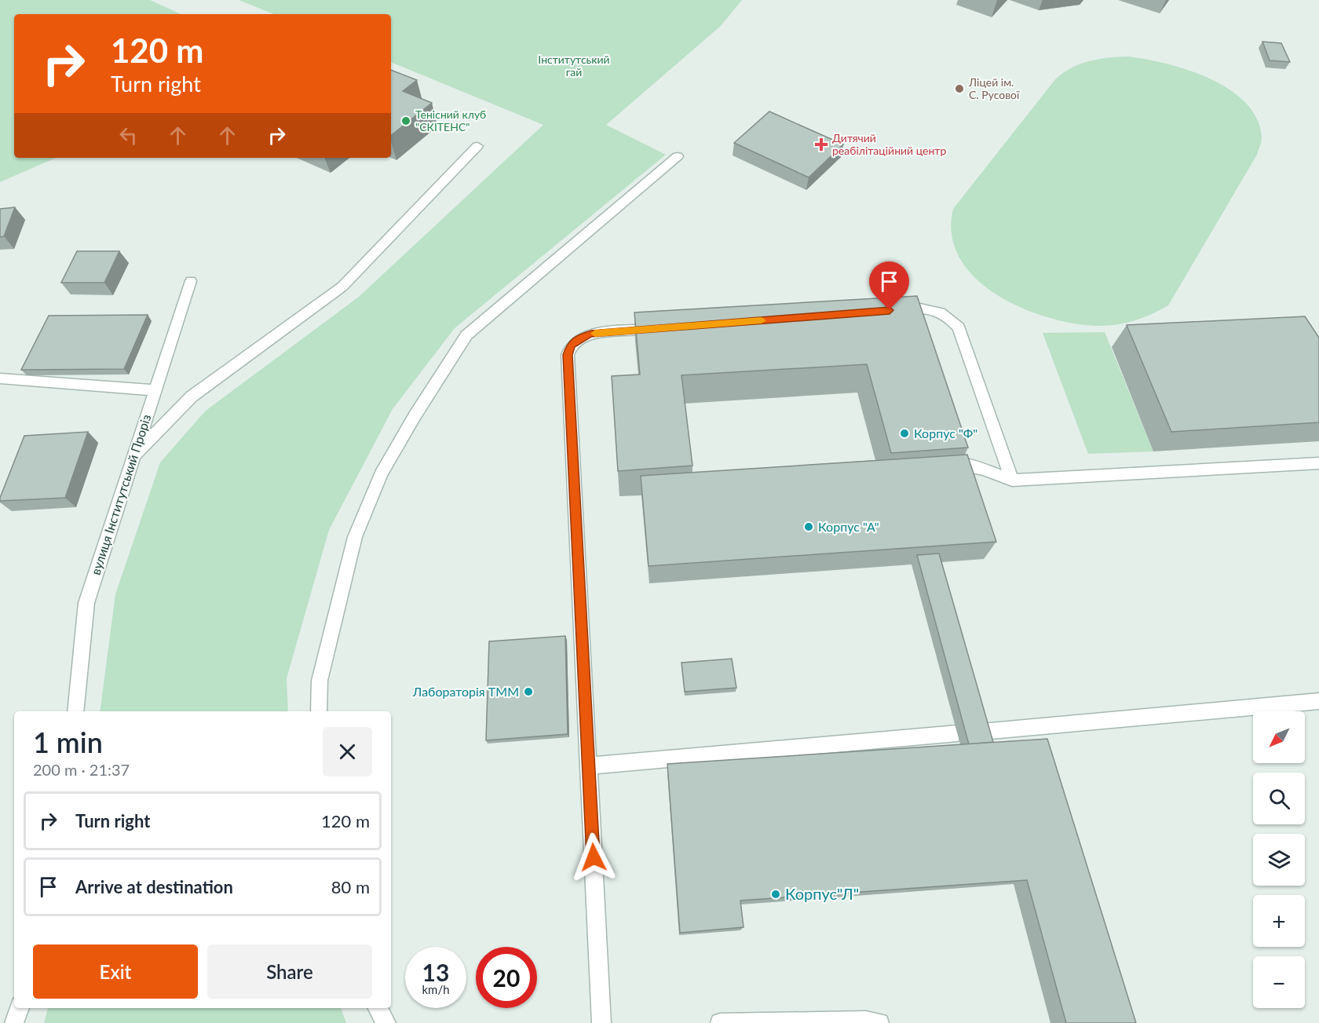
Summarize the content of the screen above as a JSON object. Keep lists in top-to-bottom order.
{
  "streets": {
    "street": ["вулиця Інститутський Проріз"]
  },
  "parks": ["Інститутський гай"],
  "places": {
    "other": [
      "Ліцей ім. С. Русової",
      "Тенісний клуб \"СКІТЕНС\"",
      "Корпус \"Ф\"",
      "Корпус \"А\"",
      "Лабораторія ТММ",
      "Корпус\"Л\""
    ],
    "health": ["Дитячий реабілітаційний центр"]
  },
  "north": "bottom left",
  "page": {
    "turn": ["120 m", "Turn right"],
    "map_buttons": ["+", "−"],
    "heading": ["1 min", "200 m · 21:37"],
    "list": [
      {
        "name": "Turn right",
        "value": "120 m"
      },
      {
        "name": "Arrive at destination",
        "value": "80 m"
      }
    ],
    "buttons": ["Exit", "Share"],
    "speed": "13 km/h",
    "limit": "20"
  }
}
